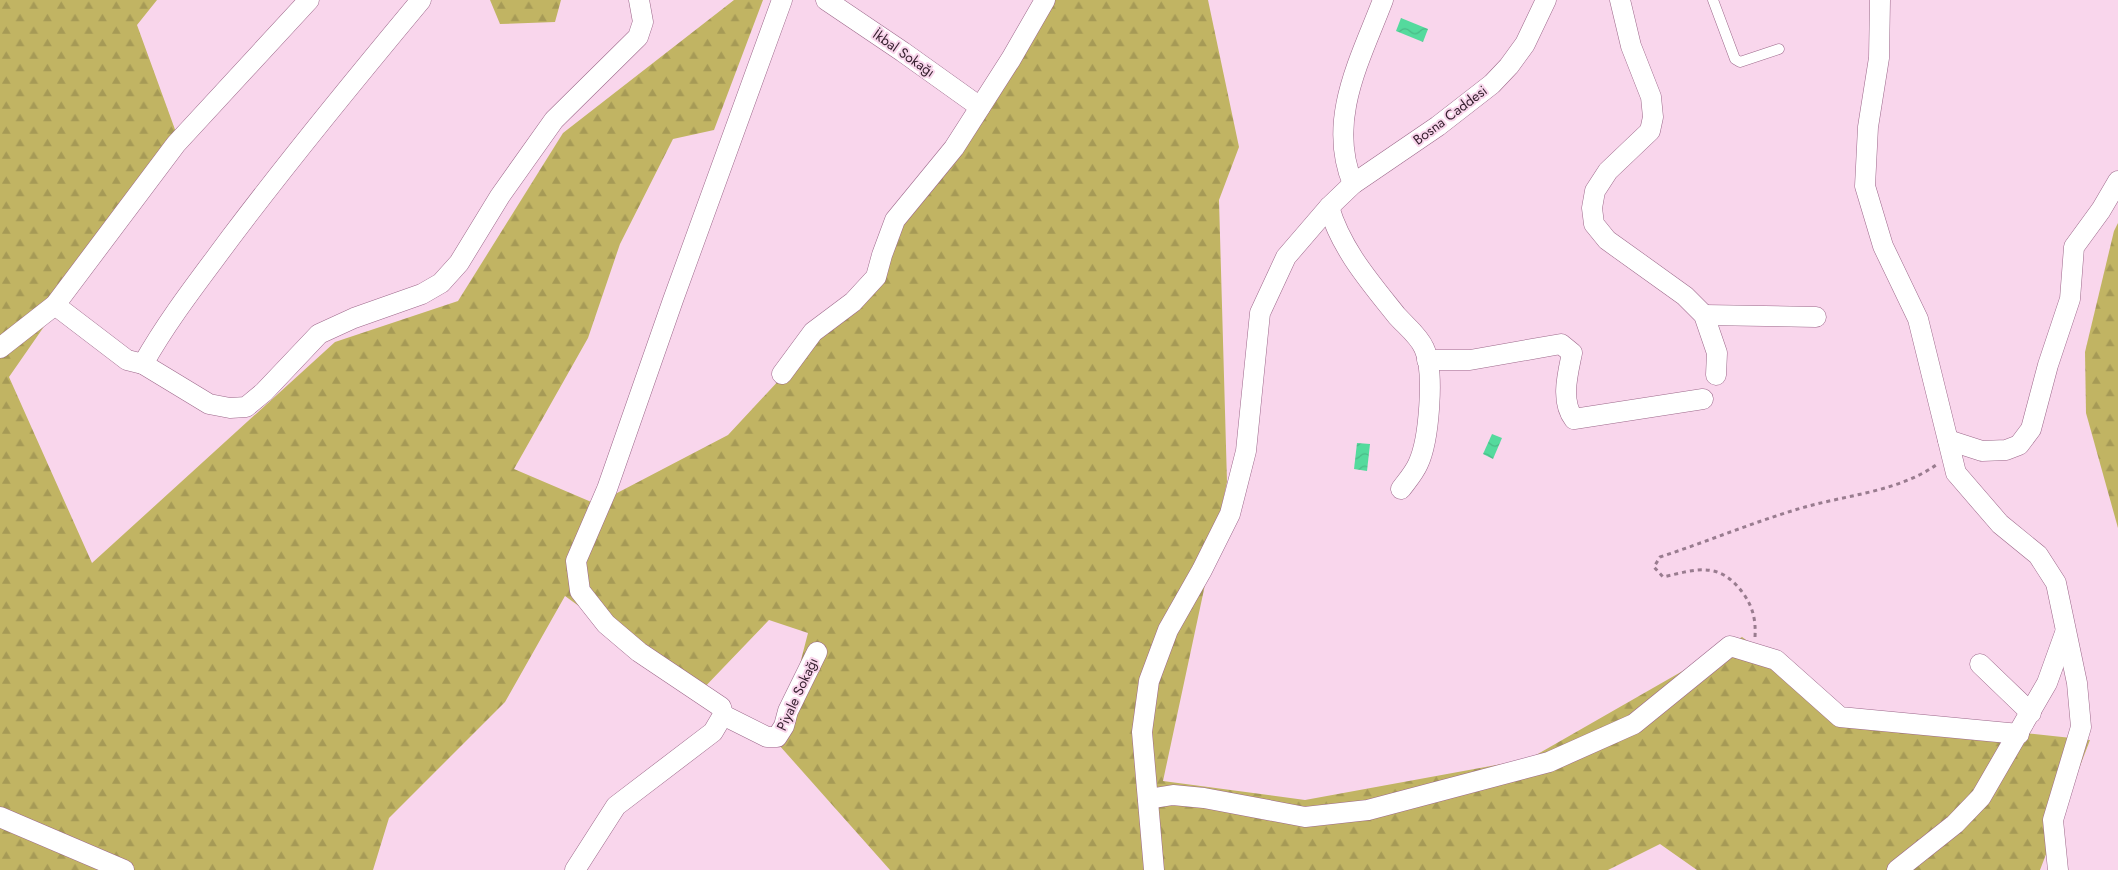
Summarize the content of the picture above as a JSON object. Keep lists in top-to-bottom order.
{
  "streets": {
    "street": ["İkbal Sokağı", "Bosna Caddesi", "Piyale Sokağı"]
  }
}
